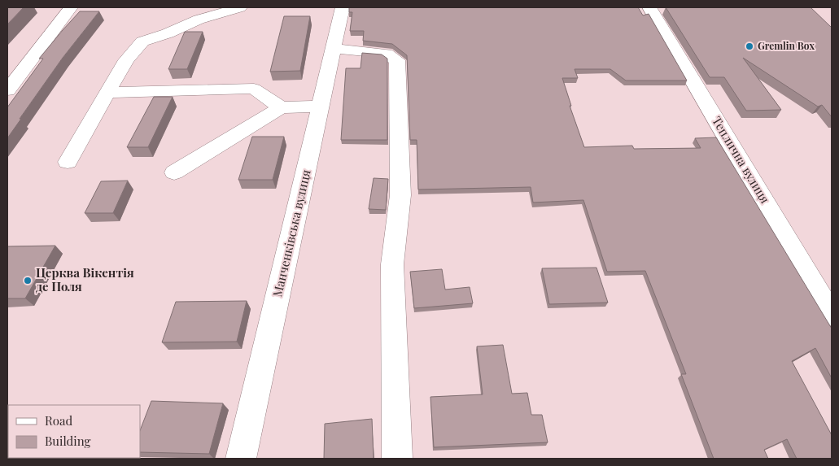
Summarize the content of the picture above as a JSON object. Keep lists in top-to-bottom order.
{
  "streets": {
    "street": ["Теплична вулиця", "Манченківська вулиця"]
  },
  "places": ["Gremlin Box", "Церква Вікентія де Поля"],
  "legend": ["Road", "Building"]
}
